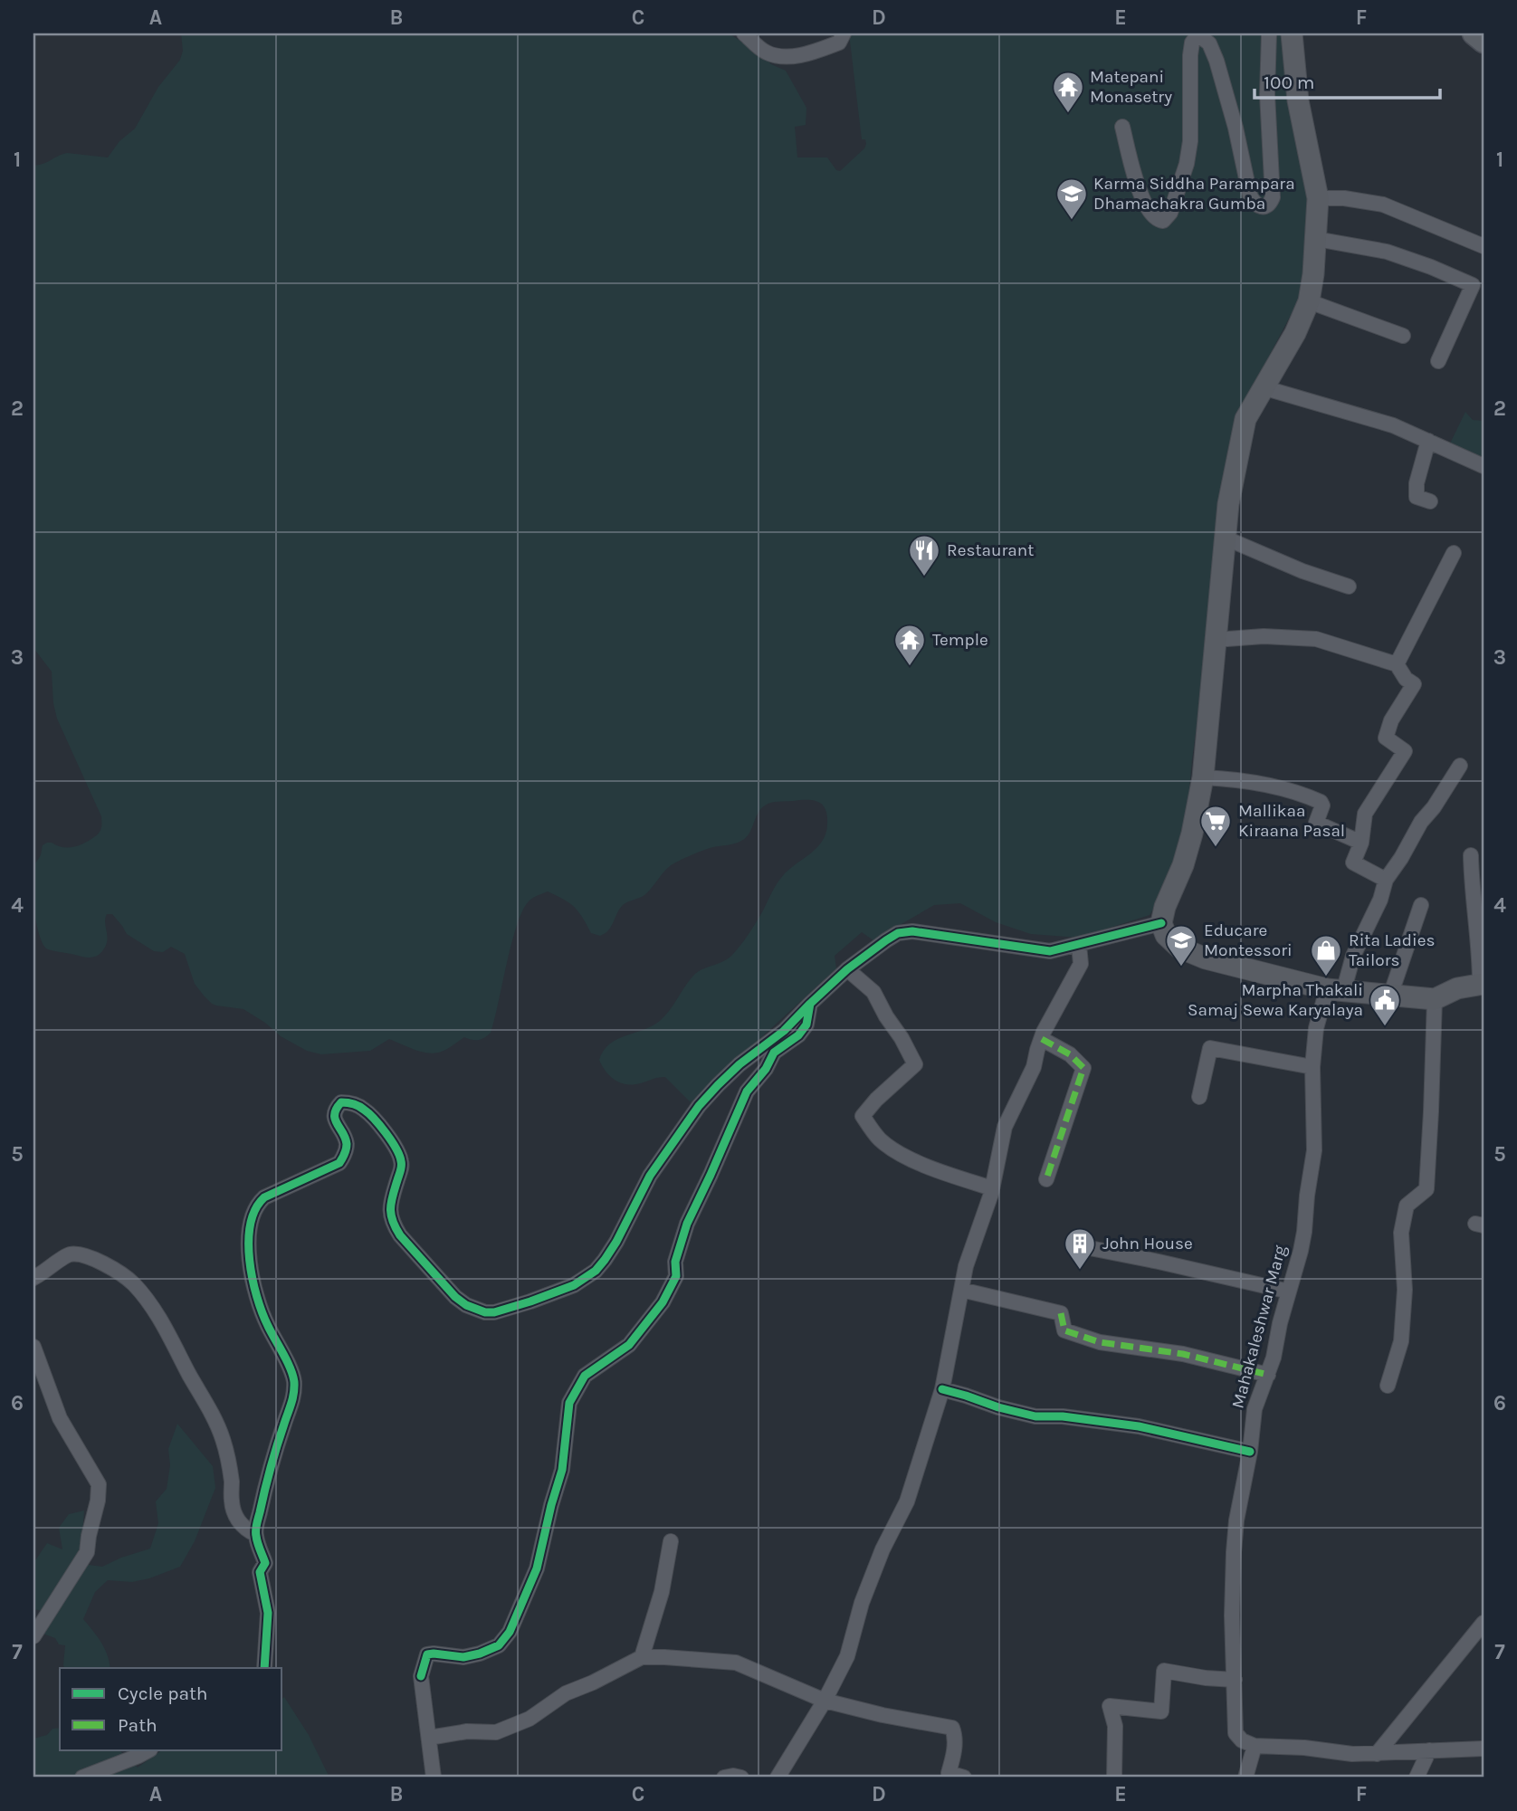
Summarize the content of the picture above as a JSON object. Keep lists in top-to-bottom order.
{
  "streets": {
    "street": ["Mahakaleshwar Marg"]
  },
  "places": {
    "temple": ["Matepani Monasetry", "Temple"],
    "school or university": ["Karma Siddha Parampara Dhamachakra Gumba", "Educare Montessori"],
    "restaurant": ["Restaurant"],
    "supermarket": ["Mallikaa Kiraana Pasal"],
    "shop": ["Rita Ladies Tailors"],
    "public building": ["Marpha Thakali Samaj Sewa Karyalaya"],
    "building": ["John House"]
  },
  "legend": ["Cycle path", "Path"],
  "scale_bar": "100 m",
  "grid": {
    "columns": [
      "A",
      "B",
      "C",
      "D",
      "E",
      "F"
    ],
    "rows": [
      "1",
      "2",
      "3",
      "4",
      "5",
      "6",
      "7"
    ]
  }
}
